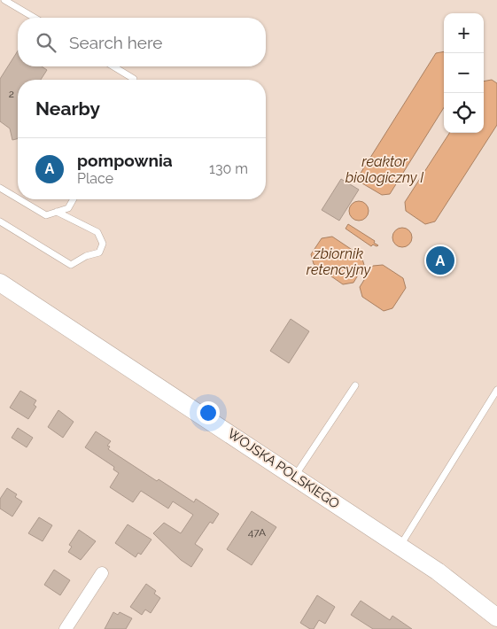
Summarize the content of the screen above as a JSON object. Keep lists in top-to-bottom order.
{
  "streets": {
    "main road": ["WOJSKA POLSKIEGO"]
  },
  "water": ["reaktor biologiczny I", "zbiornik retencyjny"],
  "house_numbers": ["2", "47A"],
  "page": {
    "map_buttons": ["+", "−"],
    "search": "Search here",
    "heading": "Nearby",
    "list": [
      {
        "mark": "A",
        "name": "pompownia",
        "note": "Place",
        "value": "130 m"
      }
    ],
    "pins": "A"
  }
}
